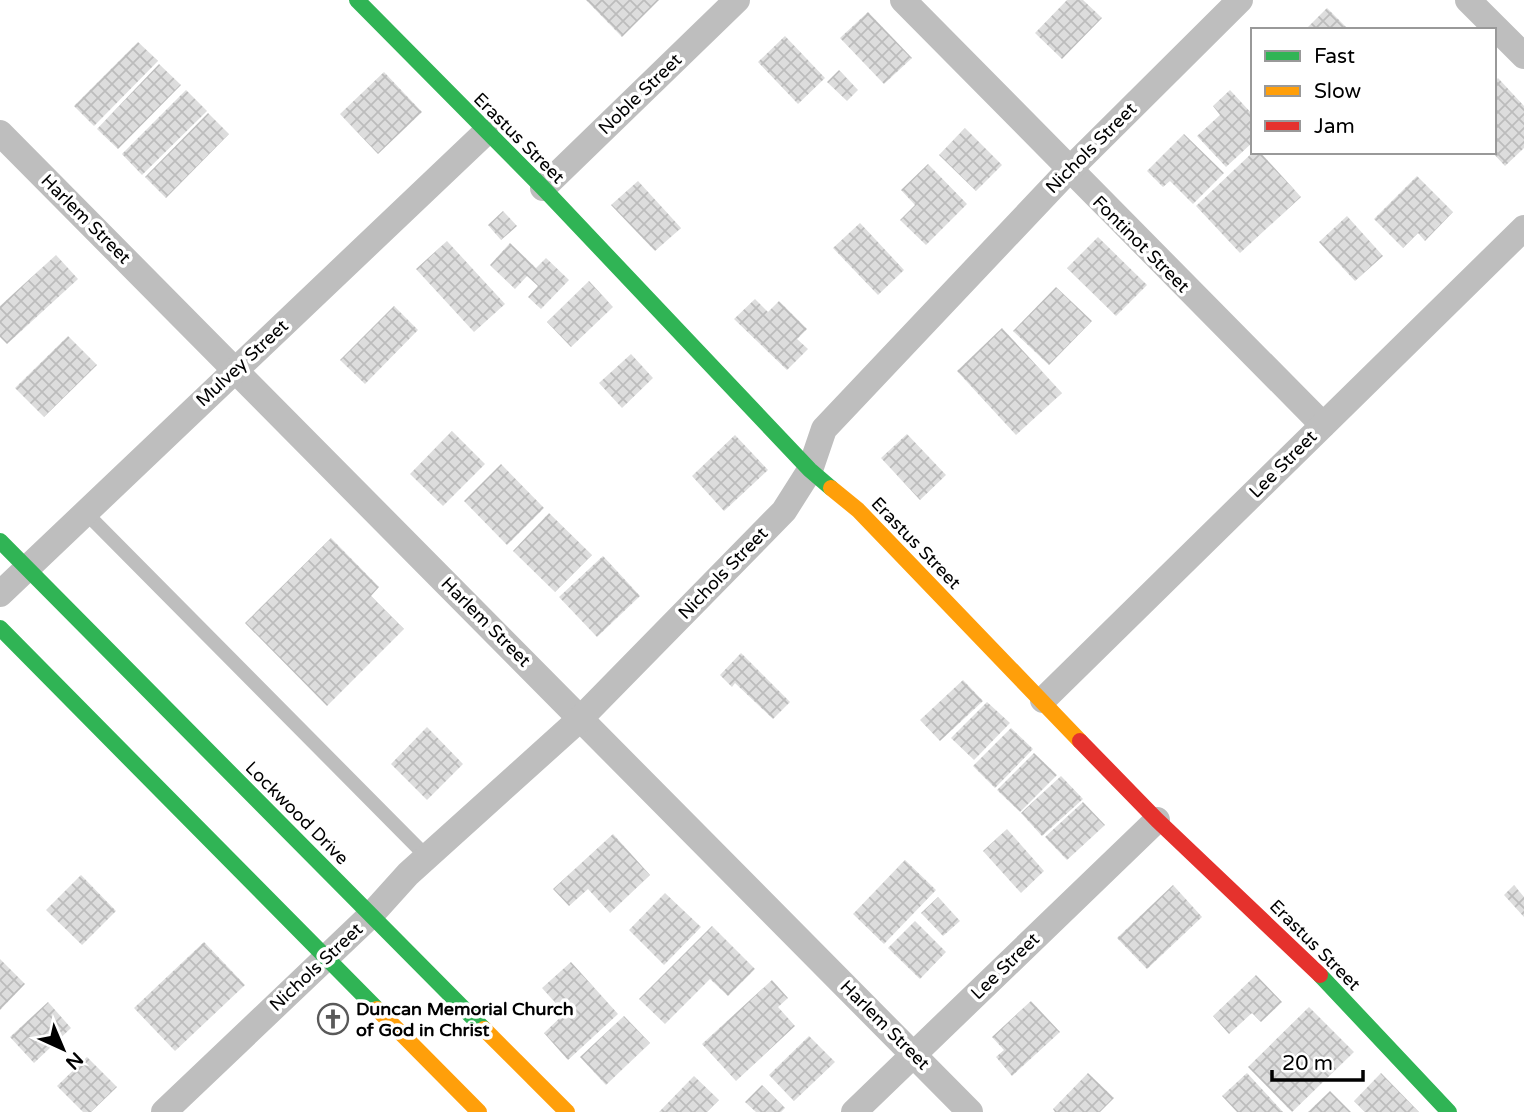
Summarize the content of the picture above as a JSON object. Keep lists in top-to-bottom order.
{
  "streets": {
    "street": [
      "Noble Street",
      "Erastus Street",
      "Nichols Street",
      "Harlem Street",
      "Fontinot Street",
      "Mulvey Street",
      "Lee Street",
      "Lockwood Drive"
    ]
  },
  "crossings": [
    ["Noble Street", "Erastus Street"],
    ["Erastus Street", "Nichols Street"],
    ["Erastus Street", "Mulvey Street"],
    ["Erastus Street", "Lee Street"],
    ["Nichols Street", "Harlem Street"],
    ["Nichols Street", "Fontinot Street"],
    ["Nichols Street", "Lockwood Drive"],
    ["Harlem Street", "Mulvey Street"],
    ["Harlem Street", "Lee Street"],
    ["Fontinot Street", "Lee Street"],
    ["Mulvey Street", "Lockwood Drive"]
  ],
  "places": {
    "church": ["Duncan Memorial Church of God in Christ"]
  },
  "legend": ["Fast", "Slow", "Jam"],
  "scale_bar": "20 m",
  "north": "bottom right"
}
